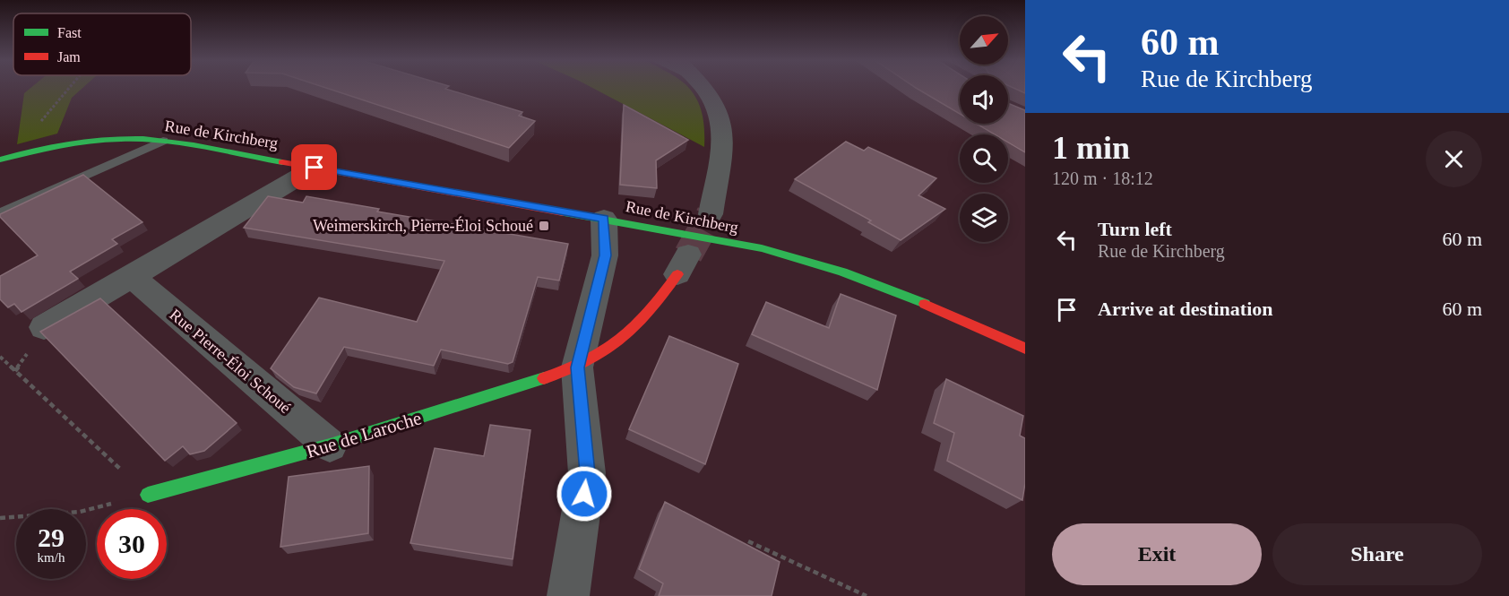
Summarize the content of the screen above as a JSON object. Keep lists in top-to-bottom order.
{
  "streets": {
    "main road": ["Rue de Kirchberg", "Rue de Laroche"],
    "street": ["Rue Pierre-Éloi Schoué"]
  },
  "crossings": [
    ["Rue Pierre-Éloi Schoué", "Rue de Laroche"]
  ],
  "places": {
    "transit": ["Weimerskirch, Pierre-Éloi Schoué"]
  },
  "legend": ["Fast", "Jam"],
  "north": "top right",
  "page": {
    "turn": ["60 m", "Rue de Kirchberg"],
    "heading": ["1 min", "120 m · 18:12"],
    "list": [
      {
        "name": "Turn left",
        "note": "Rue de Kirchberg",
        "value": "60 m"
      },
      {
        "name": "Arrive at destination",
        "value": "60 m"
      }
    ],
    "speed": "29 km/h",
    "limit": "30",
    "buttons": ["Exit", "Share"]
  }
}
